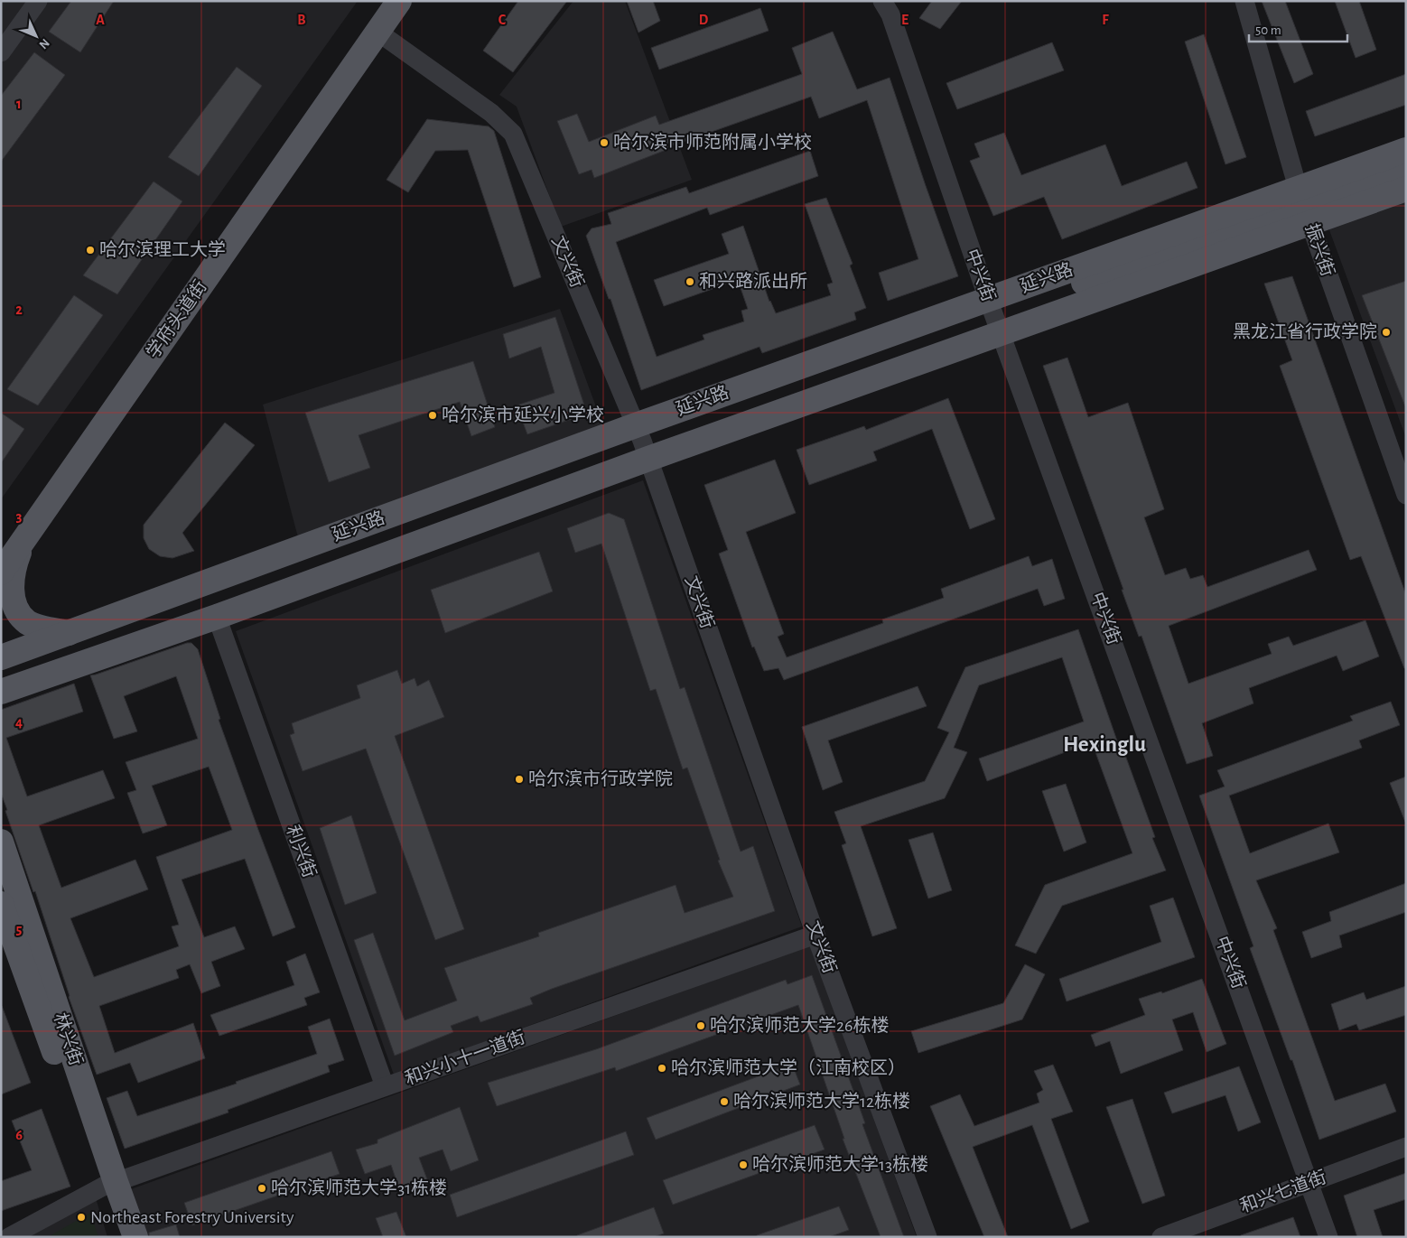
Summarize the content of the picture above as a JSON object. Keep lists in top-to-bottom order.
{
  "streets": {
    "main road": ["延兴路", "学府头道街", "林兴街"],
    "street": [
      "振兴街",
      "文兴街",
      "中兴街",
      "利兴街",
      "和兴小十一道街",
      "和兴七道街"
    ]
  },
  "crossings": [
    ["振兴街", "延兴路"],
    ["文兴街", "延兴路"],
    ["文兴街", "学府头道街"],
    ["文兴街", "和兴小十一道街"],
    ["中兴街", "延兴路"],
    ["中兴街", "和兴七道街"],
    ["延兴路", "利兴街"],
    ["利兴街", "和兴小十一道街"],
    ["林兴街", "和兴小十一道街"]
  ],
  "districts": ["Hexinglu"],
  "places": [
    "哈尔滨市师范附属小学校",
    "哈尔滨理工大学",
    "和兴路派出所",
    "黑龙江省行政学院",
    "哈尔滨市延兴小学校",
    "哈尔滨市行政学院",
    "哈尔滨师范大学26栋楼",
    "哈尔滨师范大学（江南校区）",
    "哈尔滨师范大学12栋楼",
    "哈尔滨师范大学13栋楼",
    "哈尔滨师范大学31栋楼",
    "Northeast Forestry University"
  ],
  "scale_bar": "50 m",
  "north": "bottom right",
  "grid": {
    "columns": [
      "A",
      "B",
      "C",
      "D",
      "E",
      "F"
    ],
    "rows": [
      "1",
      "2",
      "3",
      "4",
      "5",
      "6"
    ]
  }
}
